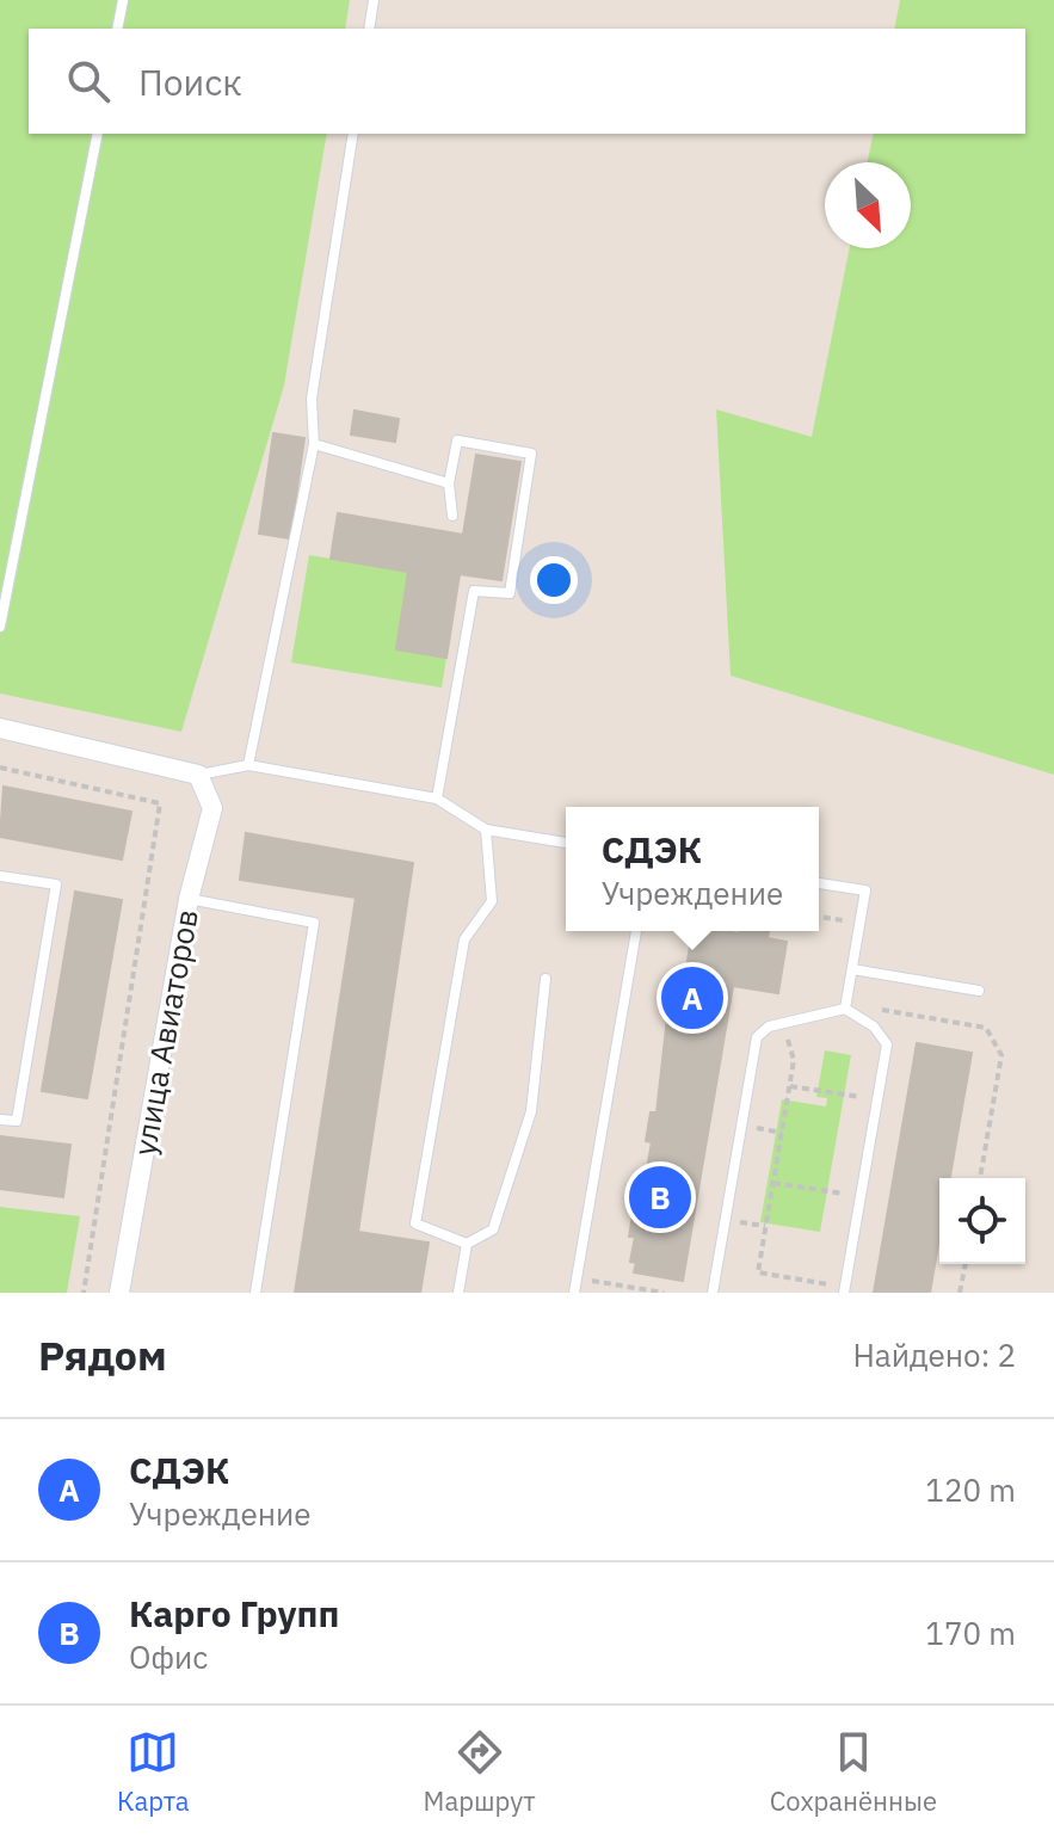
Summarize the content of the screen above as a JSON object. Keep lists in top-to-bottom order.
{
  "streets": {
    "street": ["улица Авиаторов"]
  },
  "north": "bottom right",
  "page": {
    "search": "Поиск",
    "popup": ["СДЭК", "Учреждение"],
    "pins": ["A", "B"],
    "heading": ["Рядом", "Найдено: 2"],
    "list": [
      {
        "mark": "A",
        "name": "СДЭК",
        "note": "Учреждение",
        "value": "120 m"
      },
      {
        "mark": "B",
        "name": "Карго Групп",
        "note": "Офис",
        "value": "170 m"
      }
    ],
    "nav": ["Карта", "Маршрут", "Сохранённые"]
  }
}
